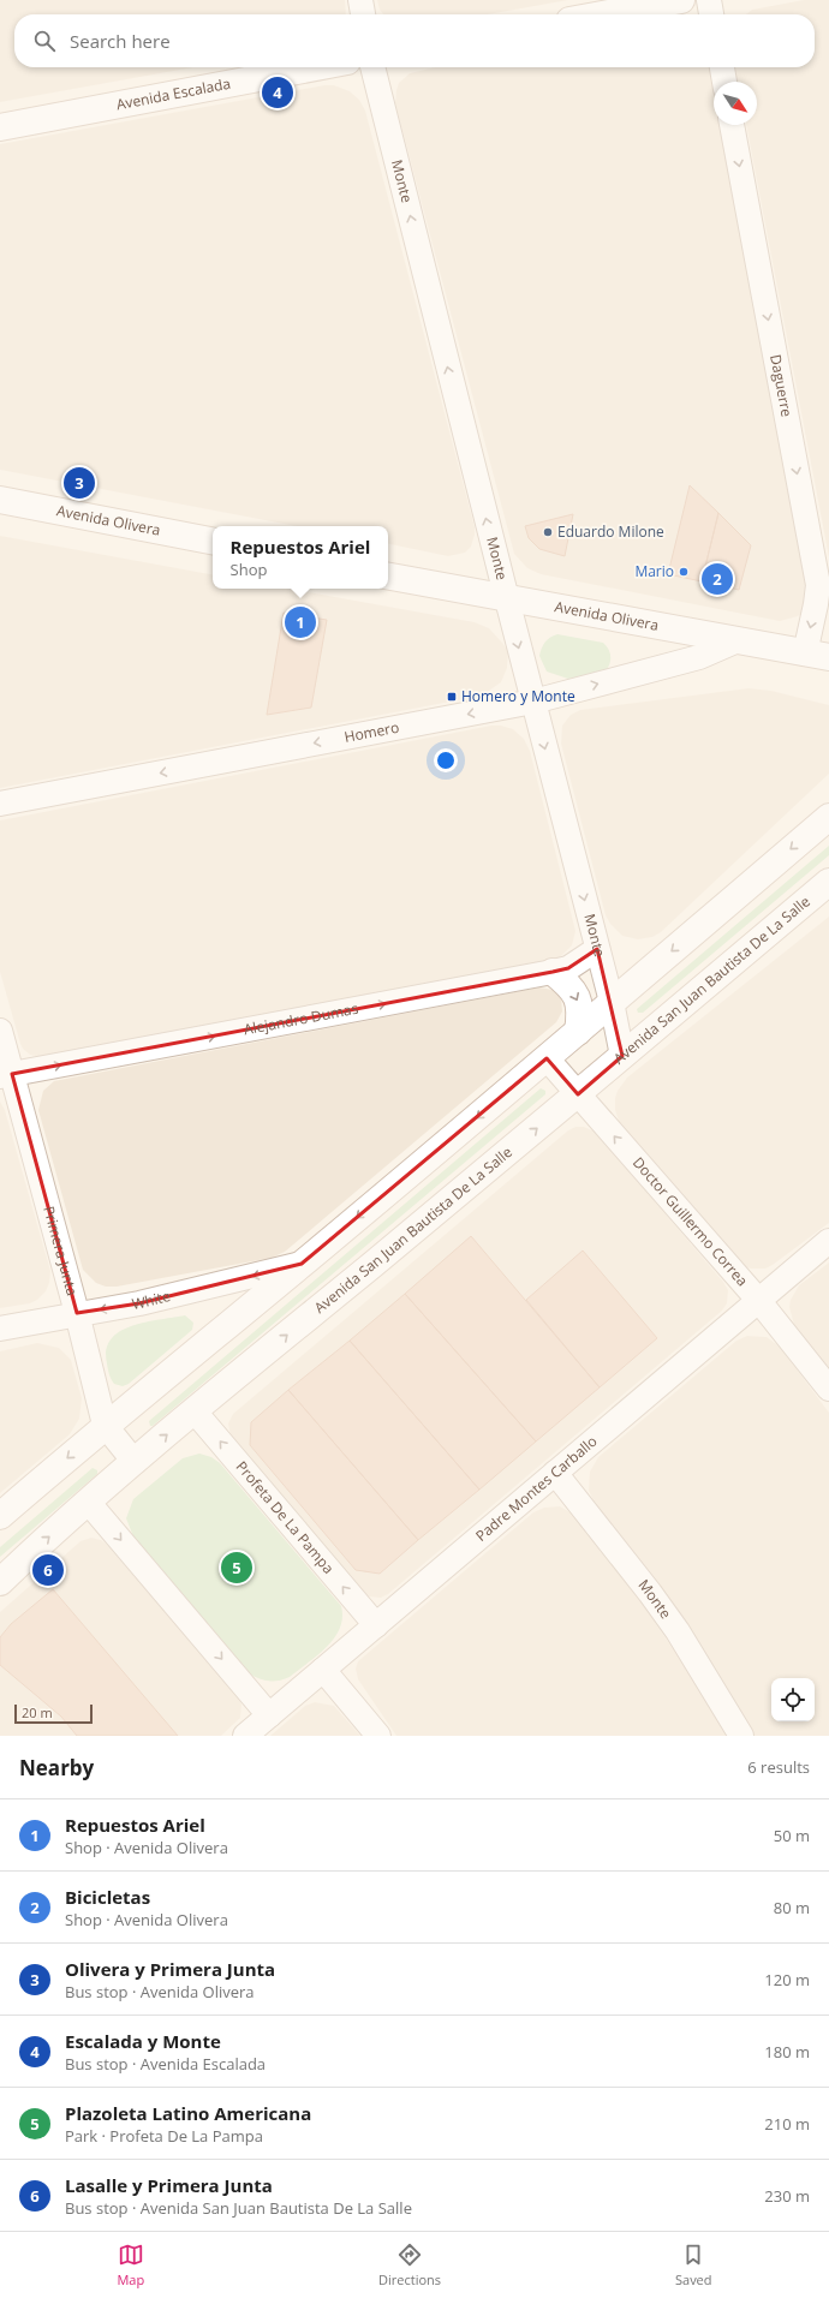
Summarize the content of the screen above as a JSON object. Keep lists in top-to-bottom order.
{
  "streets": {
    "street": [
      "Avenida Escalada",
      "Monte",
      "Daguerre",
      "Avenida Olivera",
      "Homero",
      "Avenida San Juan Bautista De La Salle",
      "Alejandro Dumas",
      "Doctor Guillermo Correa",
      "Primera Junta",
      "White",
      "Padre Montes Carballo",
      "Profeta De La Pampa"
    ]
  },
  "crossings": [
    ["Monte", "Avenida Olivera"],
    ["Monte", "Homero"],
    ["Monte", "Avenida San Juan Bautista De La Salle"],
    ["Monte", "Alejandro Dumas"],
    ["Monte", "Padre Montes Carballo"],
    ["Daguerre", "Avenida Olivera"],
    ["Avenida Olivera", "Homero"],
    ["Avenida San Juan Bautista De La Salle", "Doctor Guillermo Correa"],
    ["Avenida San Juan Bautista De La Salle", "Primera Junta"],
    ["Avenida San Juan Bautista De La Salle", "Profeta De La Pampa"],
    ["Alejandro Dumas", "Primera Junta"],
    ["Doctor Guillermo Correa", "Padre Montes Carballo"],
    ["Primera Junta", "White"],
    ["Padre Montes Carballo", "Profeta De La Pampa"]
  ],
  "one_way": [
    "Daguerre",
    "Alejandro Dumas",
    "Doctor Guillermo Correa",
    "White"
  ],
  "places": {
    "other": ["Eduardo Milone", "Mario"],
    "transit": ["Homero y Monte"]
  },
  "scale_bar": "20 m",
  "north": "bottom right",
  "page": {
    "search": "Search here",
    "pins": [
      "4",
      "3",
      "2",
      "1",
      "5",
      "6"
    ],
    "popup": ["Repuestos Ariel", "Shop"],
    "scale": "20 m",
    "heading": ["Nearby", "6 results"],
    "list": [
      {
        "mark": "1",
        "name": "Repuestos Ariel",
        "note": "Shop · Avenida Olivera",
        "value": "50 m"
      },
      {
        "mark": "2",
        "name": "Bicicletas",
        "note": "Shop · Avenida Olivera",
        "value": "80 m"
      },
      {
        "mark": "3",
        "name": "Olivera y Primera Junta",
        "note": "Bus stop · Avenida Olivera",
        "value": "120 m"
      },
      {
        "mark": "4",
        "name": "Escalada y Monte",
        "note": "Bus stop · Avenida Escalada",
        "value": "180 m"
      },
      {
        "mark": "5",
        "name": "Plazoleta Latino Americana",
        "note": "Park · Profeta De La Pampa",
        "value": "210 m"
      },
      {
        "mark": "6",
        "name": "Lasalle y Primera Junta",
        "note": "Bus stop · Avenida San Juan Bautista De La Salle",
        "value": "230 m"
      }
    ],
    "nav": ["Map", "Directions", "Saved"]
  }
}
